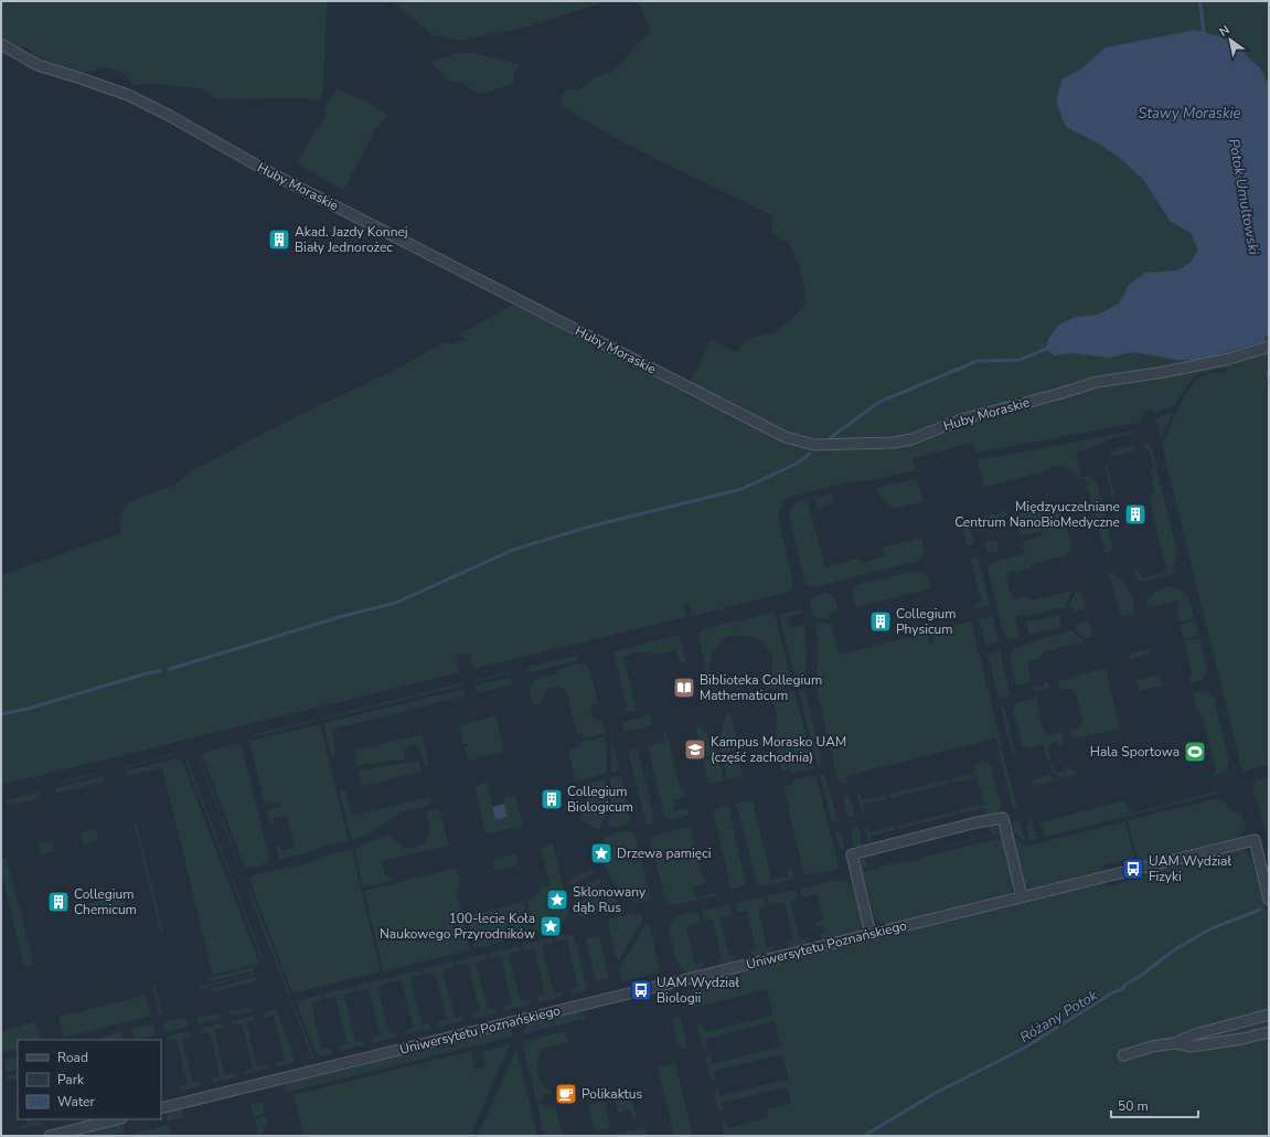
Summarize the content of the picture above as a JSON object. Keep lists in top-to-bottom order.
{
  "streets": {
    "street": ["Huby Moraskie", "Uniwersytetu Poznańskiego"]
  },
  "water": ["Stawy Moraskie", "Potok Umultowski", "Różany Potok"],
  "places": {
    "building": [
      "Akad. Jazdy Konnej Biały Jednorożec",
      "Międzyuczelniane Centrum NanoBioMedyczne",
      "Collegium Physicum",
      "Collegium Biologicum",
      "Collegium Chemicum"
    ],
    "library": ["Biblioteka Collegium Mathematicum"],
    "school or university": ["Kampus Morasko UAM (część zachodnia)"],
    "sports": ["Hala Sportowa"],
    "place": ["Drzewa pamięci", "Sklonowany dąb Rus", "100-lecie Koła Naukowego Przyrodników"],
    "bus stop": ["UAM Wydział Fizyki", "UAM Wydział Biologii"],
    "cafe": ["Polikaktus"]
  },
  "legend": ["Road", "Park", "Water"],
  "scale_bar": "50 m",
  "north": "top left"
}
